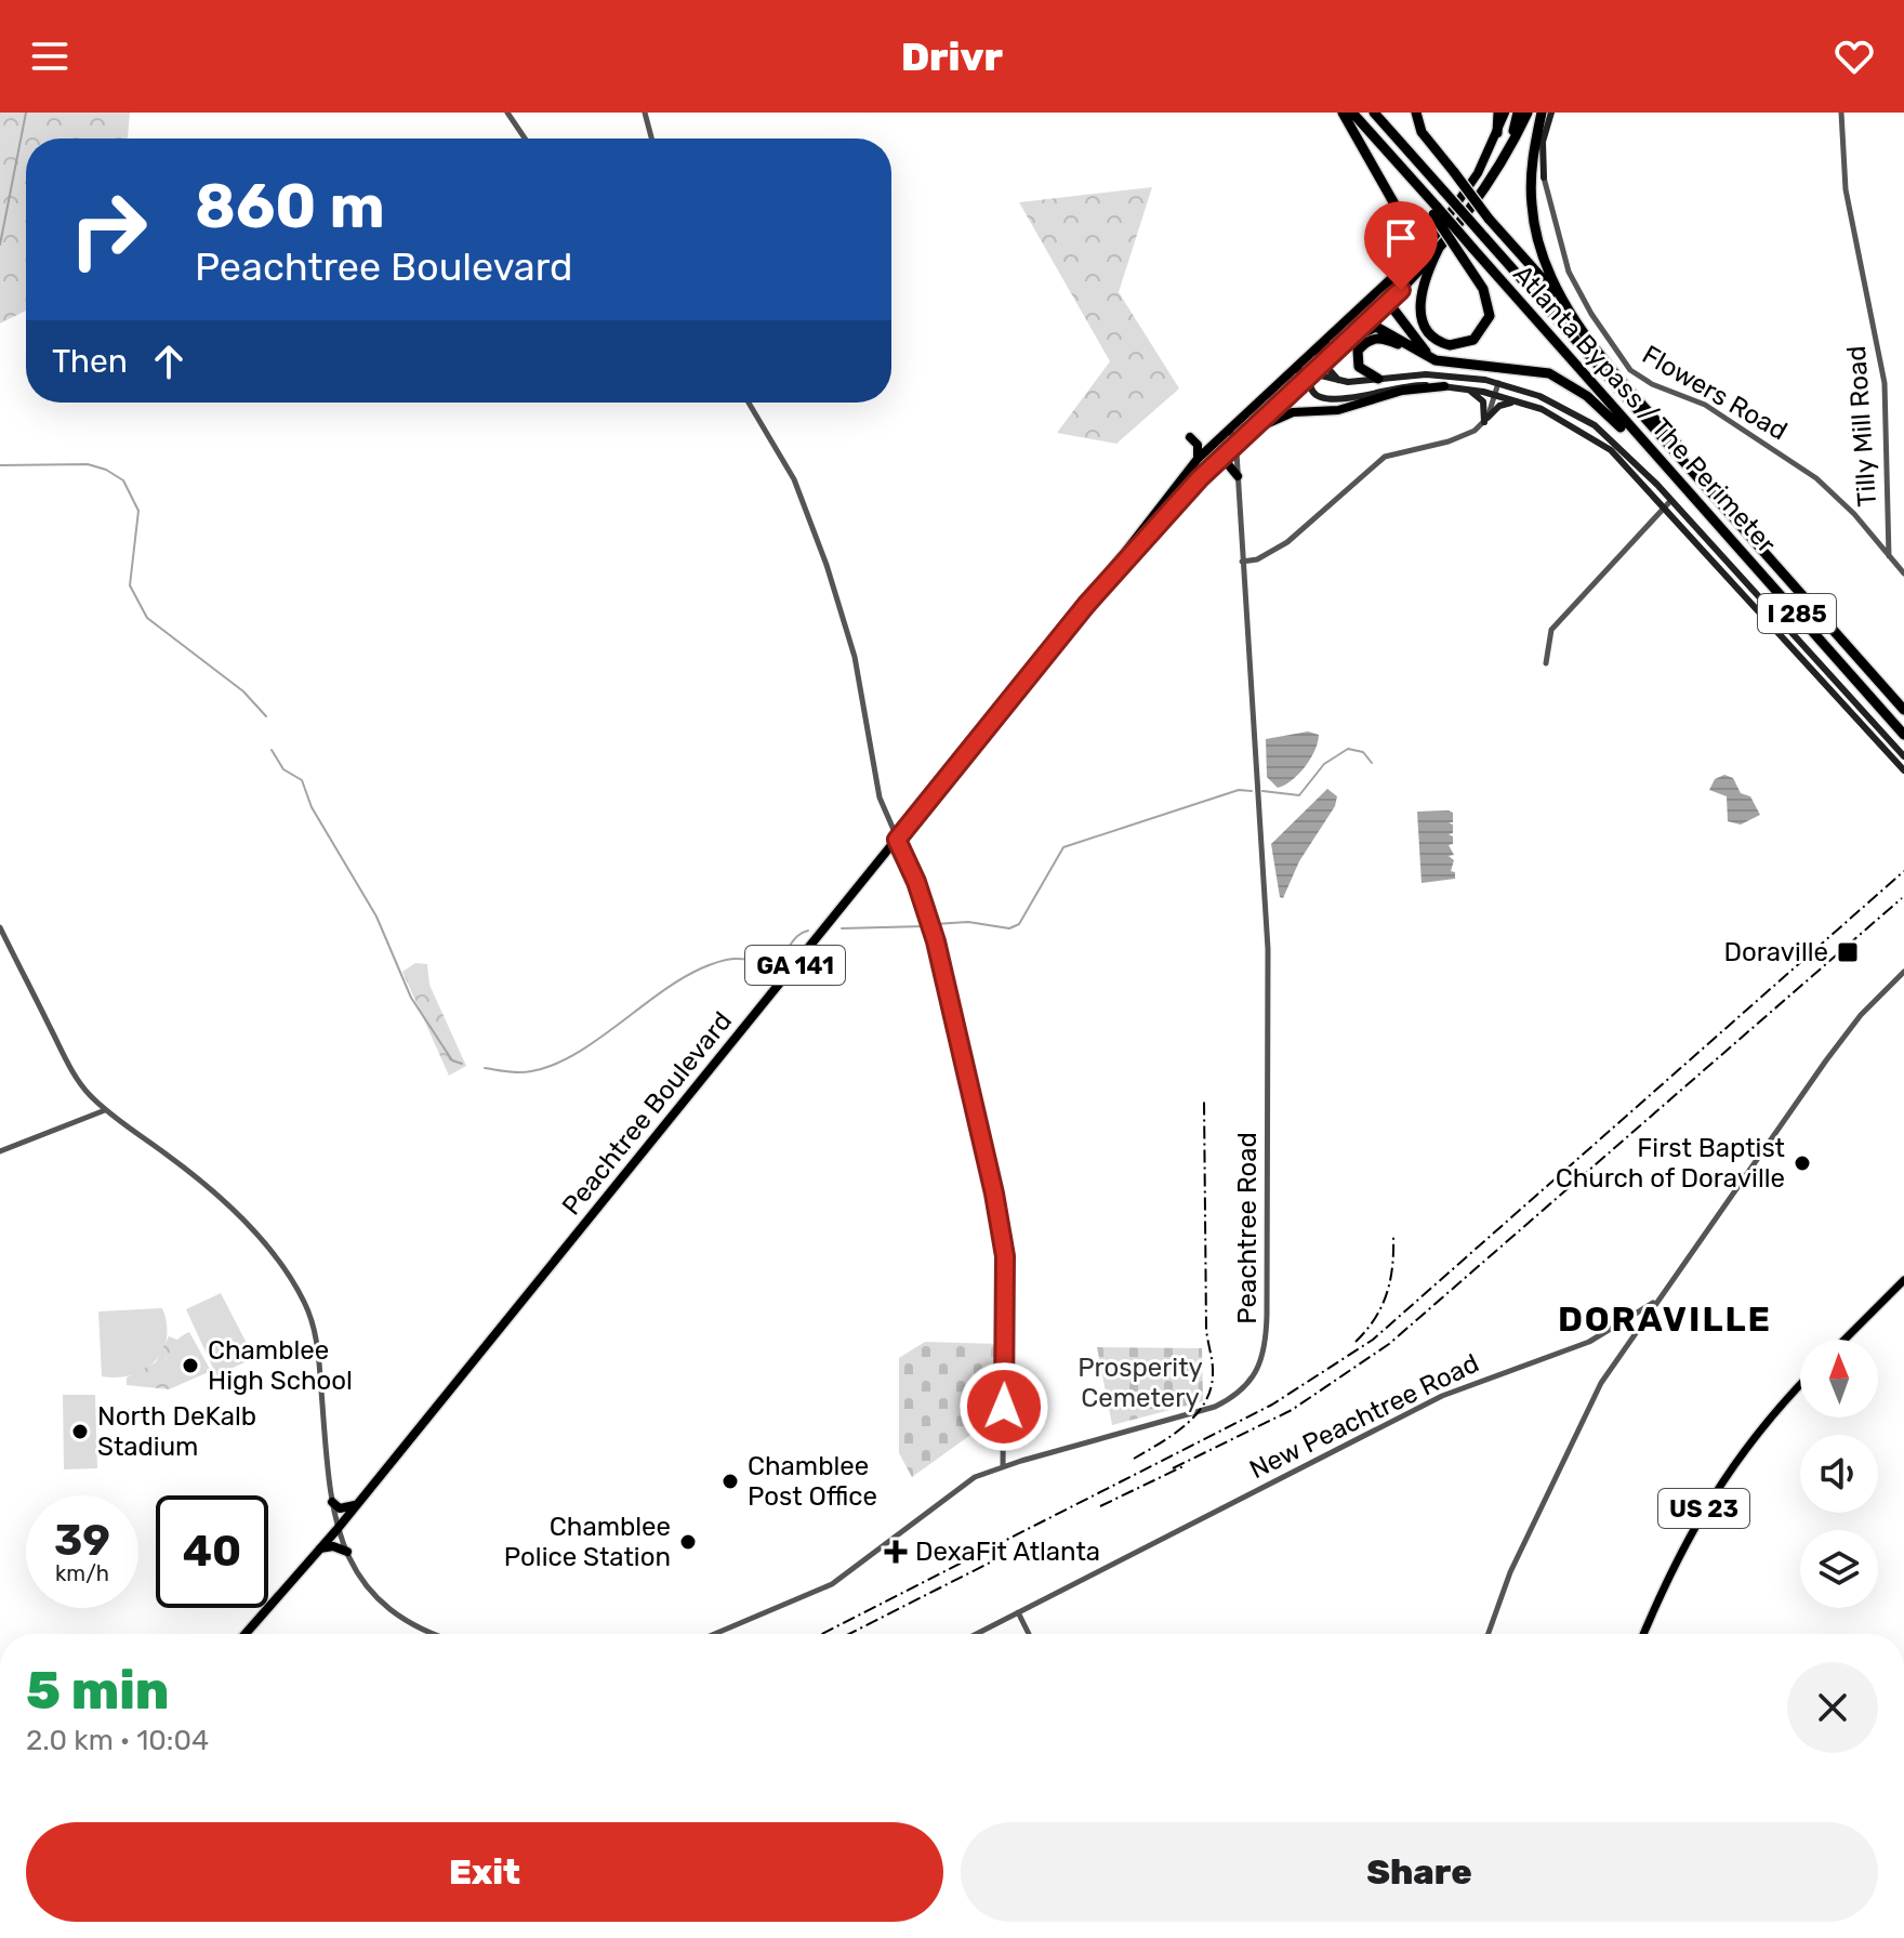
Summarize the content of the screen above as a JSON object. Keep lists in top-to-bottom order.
{
  "streets": {
    "highway": [
      "Atlanta Bypass / The Perimeter",
      "I 285",
      "GA 141",
      "Peachtree Boulevard"
    ],
    "main road": ["Flowers Road", "US 23"],
    "street": ["Tilly Mill Road", "Peachtree Road", "New Peachtree Road"]
  },
  "crossings": [
    ["Flowers Road", "Tilly Mill Road"],
    ["GA 141", "Peachtree Boulevard"],
    ["GA 141", "Peachtree Road"],
    ["Peachtree Boulevard", "Peachtree Road"]
  ],
  "districts": ["DORAVILLE"],
  "parks": ["Prosperity Cemetery"],
  "places": {
    "transit": ["Doraville"],
    "other": [
      "First Baptist Church of Doraville",
      "Chamblee High School",
      "North DeKalb Stadium",
      "Chamblee Post Office",
      "Chamblee Police Station"
    ],
    "health": ["DexaFit Atlanta"]
  },
  "north": "top",
  "page": {
    "header": "Drivr",
    "turn": ["860 m", "Peachtree Boulevard"],
    "then": "Then",
    "speed": "39 km/h",
    "limit": "40",
    "heading": ["5 min", "2.0 km · 10:04"],
    "buttons": ["Exit", "Share"]
  }
}
